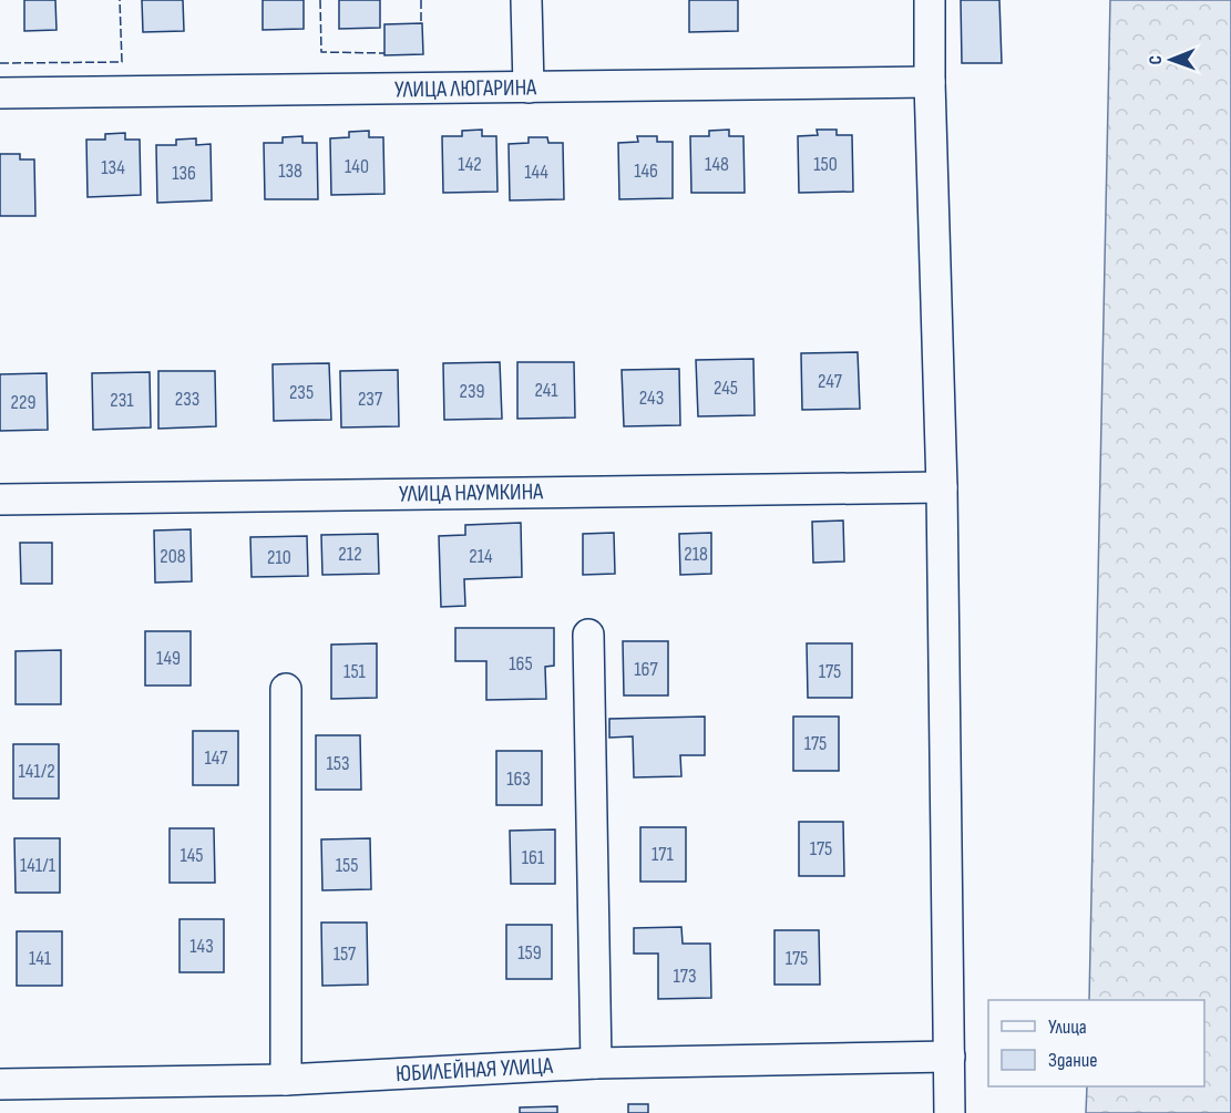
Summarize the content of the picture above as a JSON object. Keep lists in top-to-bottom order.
{
  "streets": {
    "street": ["УЛИЦА ЛЮГАРИНА", "УЛИЦА НАУМКИНА", "ЮБИЛЕЙНАЯ УЛИЦА"]
  },
  "house_numbers": [
    "142",
    "148",
    "150",
    "140",
    "134",
    "138",
    "146",
    "144",
    "136",
    "247",
    "245",
    "241",
    "239",
    "235",
    "243",
    "233",
    "237",
    "231",
    "229",
    "212",
    "218",
    "208",
    "214",
    "210",
    "149",
    "165",
    "167",
    "151",
    "175",
    "175",
    "147",
    "153",
    "141/2",
    "163",
    "175",
    "171",
    "145",
    "161",
    "141/1",
    "155",
    "143",
    "159",
    "157",
    "141",
    "175",
    "173"
  ],
  "legend": ["Улица", "Здание"],
  "north": "left"
}
